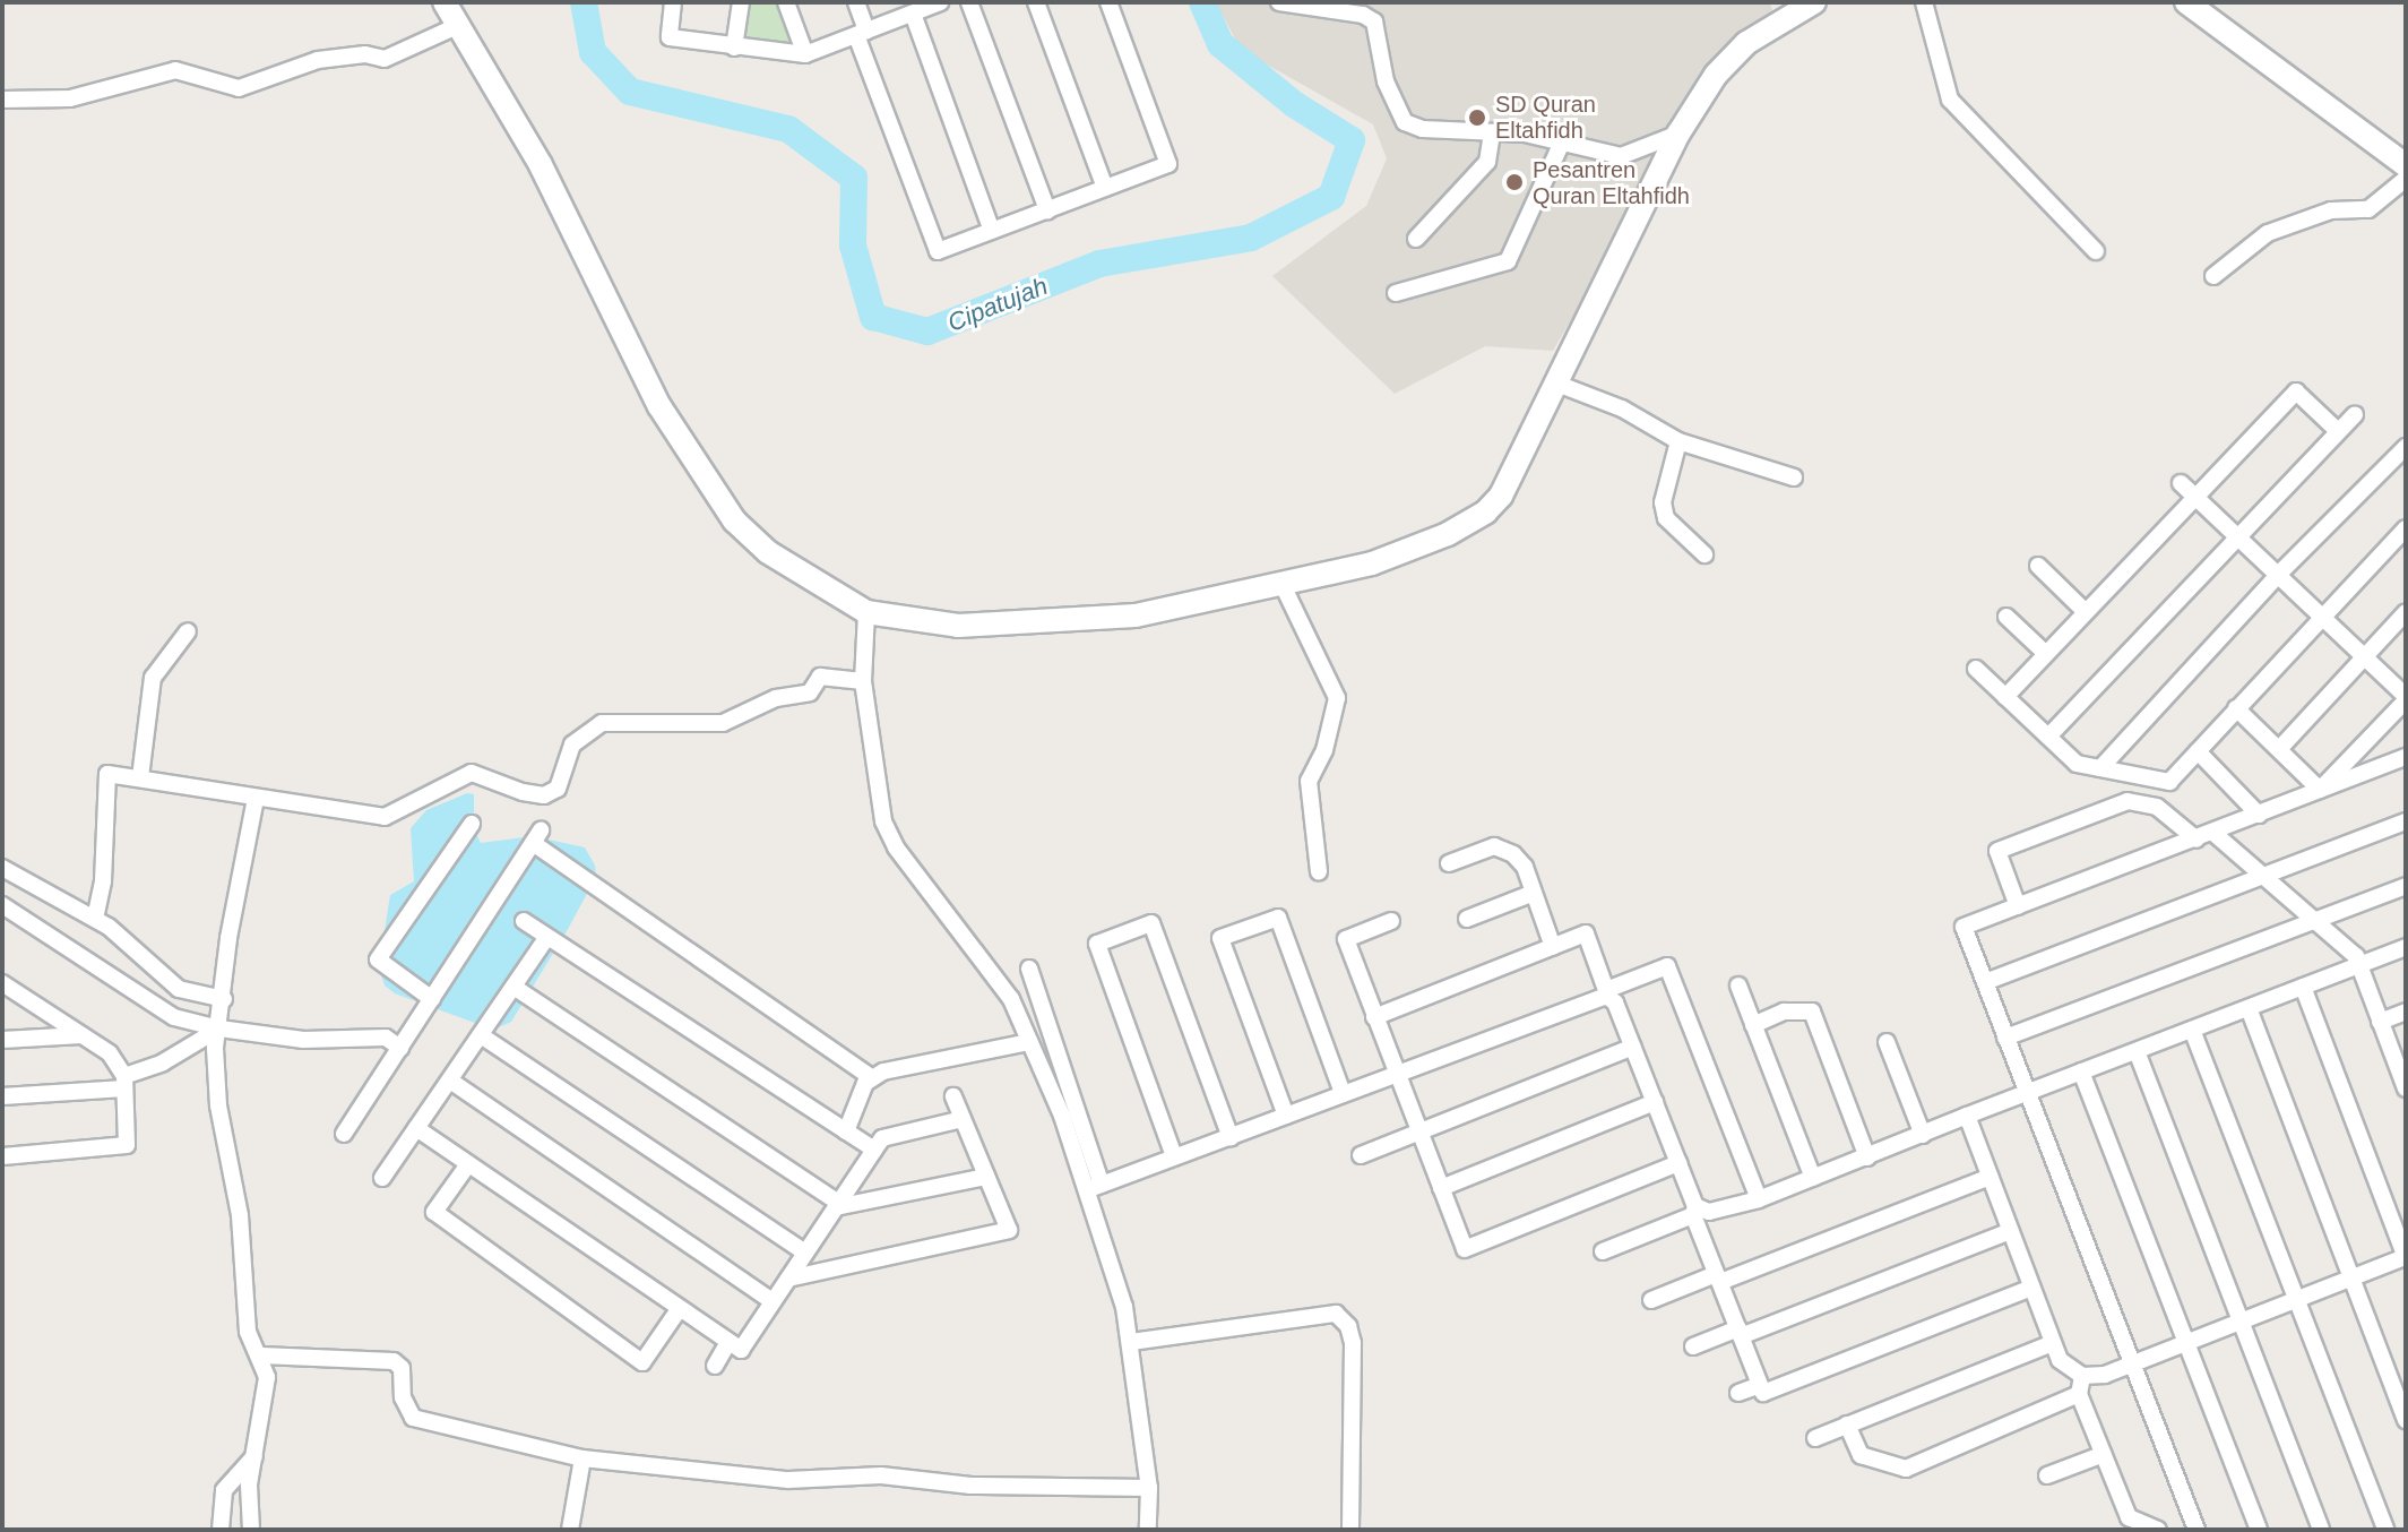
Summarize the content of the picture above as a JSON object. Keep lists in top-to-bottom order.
{
  "water": ["Cipatujah"],
  "places": ["SD Quran Eltahfidh", "Pesantren Quran Eltahfidh"]
}
